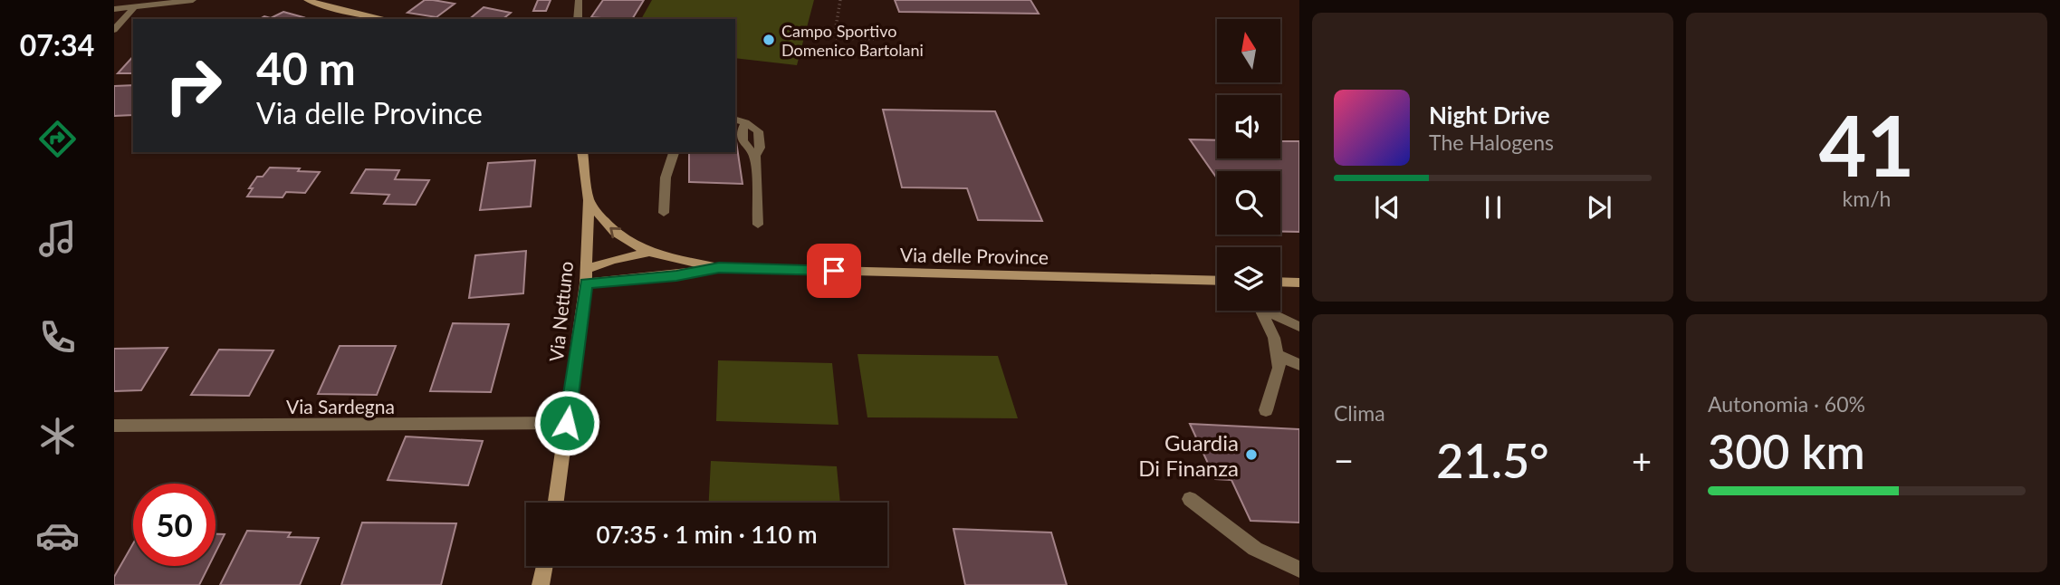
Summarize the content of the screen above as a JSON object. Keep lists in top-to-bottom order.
{
  "streets": {
    "main road": ["Via delle Province", "Via Nettuno"],
    "street": ["Via Sardegna"]
  },
  "crossings": [
    ["Via delle Province", "Via Nettuno"],
    ["Via Nettuno", "Via Sardegna"]
  ],
  "places": ["Campo Sportivo Domenico Bartolani", "Guardia Di Finanza"],
  "north": "top",
  "page": {
    "tabs": "07:34",
    "tile": [
      ["41", "km/h"],
      "Clima",
      ["Autonomia · 60%", "300 km"]
    ],
    "turn": ["40 m", "Via delle Province"],
    "song": ["Night Drive", "The Halogens"],
    "heat": ["−", "21.5°", "+"],
    "limit": "50",
    "trip": "07:35 · 1 min · 110 m"
  }
}
